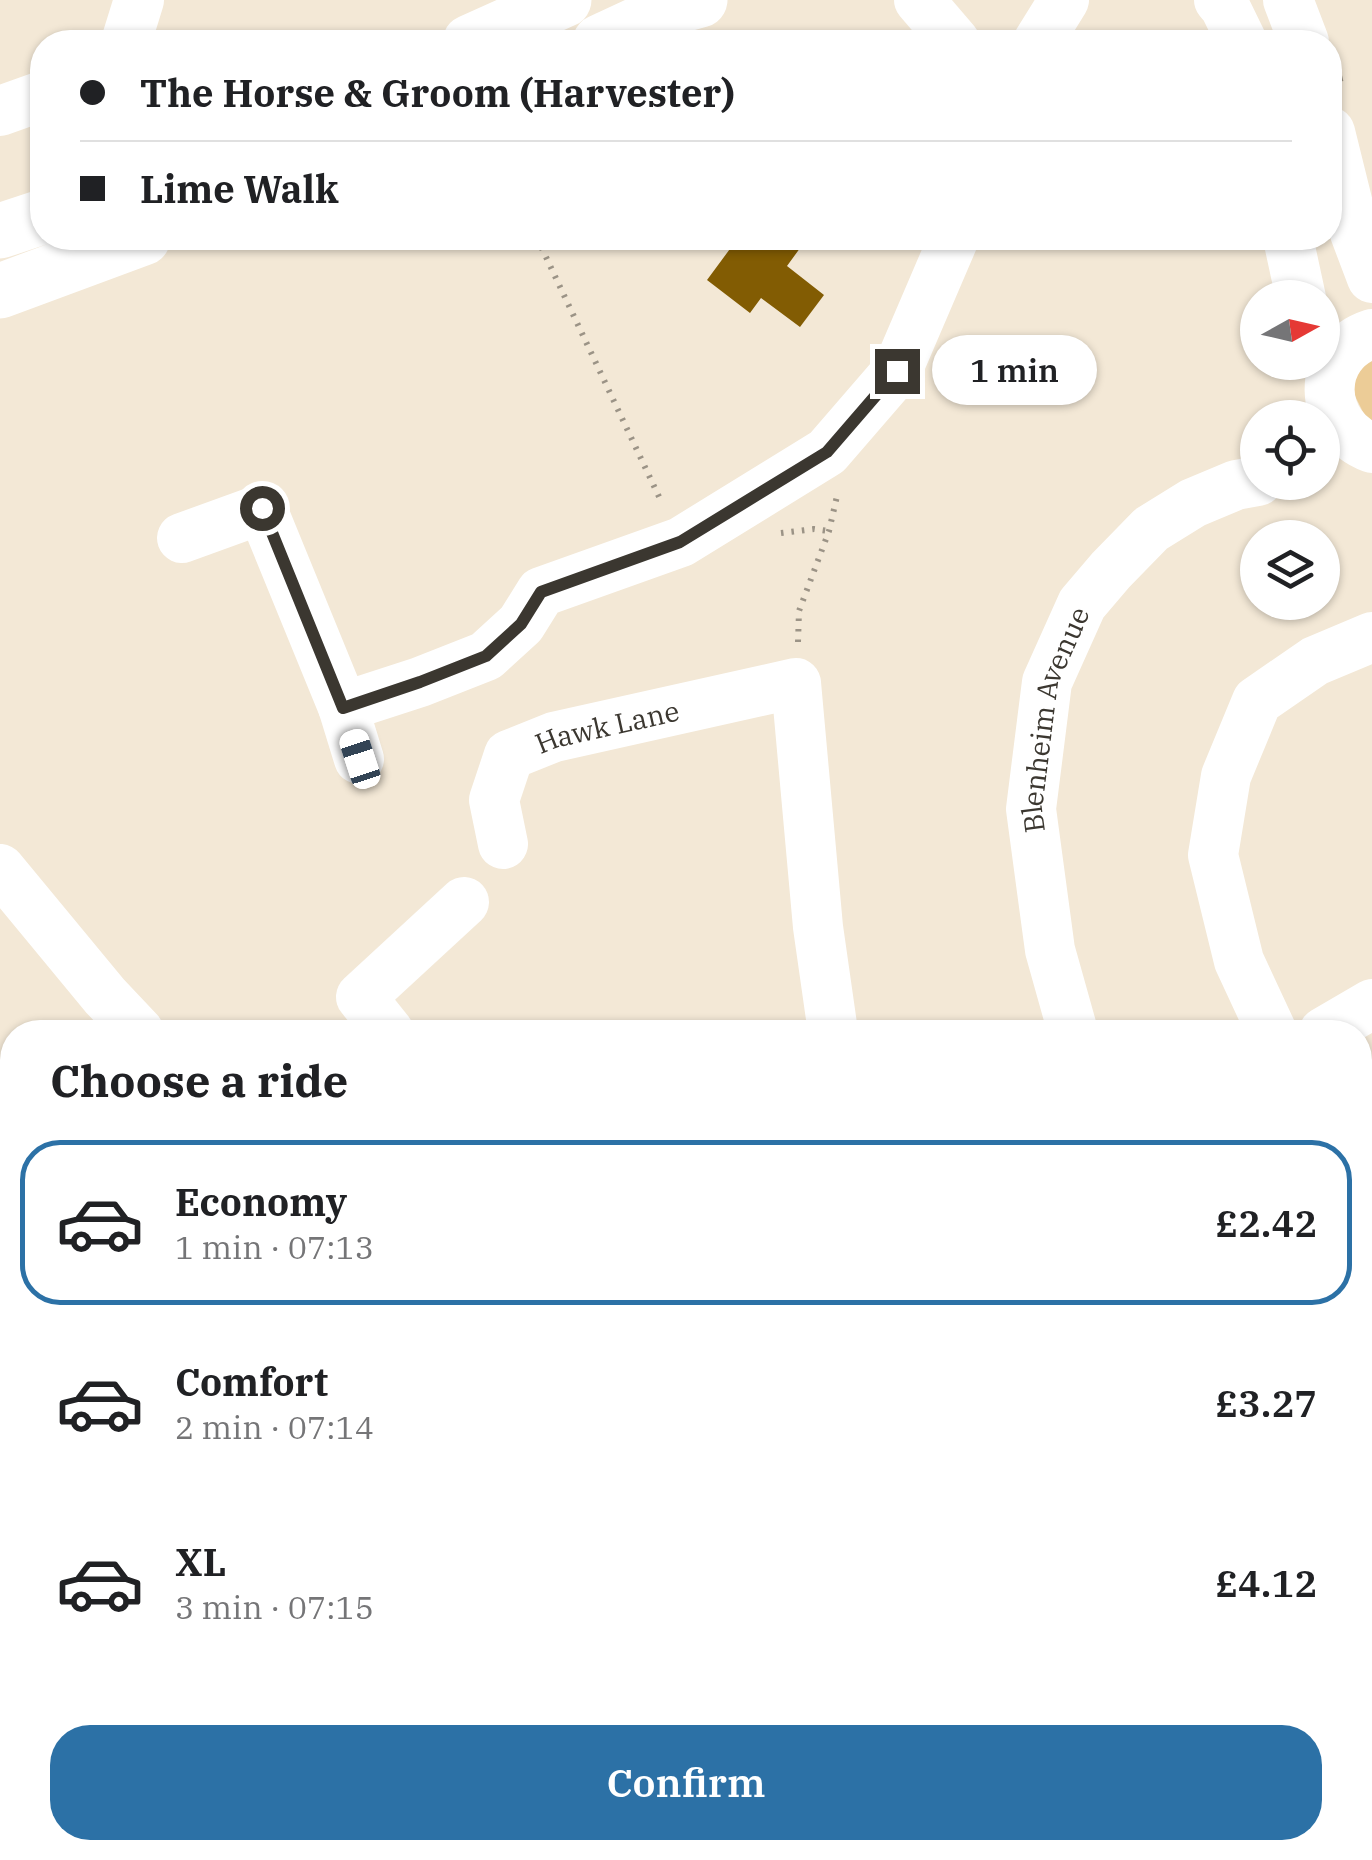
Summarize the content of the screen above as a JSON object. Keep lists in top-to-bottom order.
{
  "streets": {
    "street": ["Blenheim Avenue", "Hawk Lane"]
  },
  "north": "right",
  "page": {
    "banner": ["The Horse & Groom (Harvester)", "Lime Walk"],
    "bubble": "1 min",
    "heading": "Choose a ride",
    "list": [
      {
        "name": "Economy",
        "note": "1 min · 07:13",
        "value": "£2.42"
      },
      {
        "name": "Comfort",
        "note": "2 min · 07:14",
        "value": "£3.27"
      },
      {
        "name": "XL",
        "note": "3 min · 07:15",
        "value": "£4.12"
      }
    ],
    "buttons": "Confirm"
  }
}
